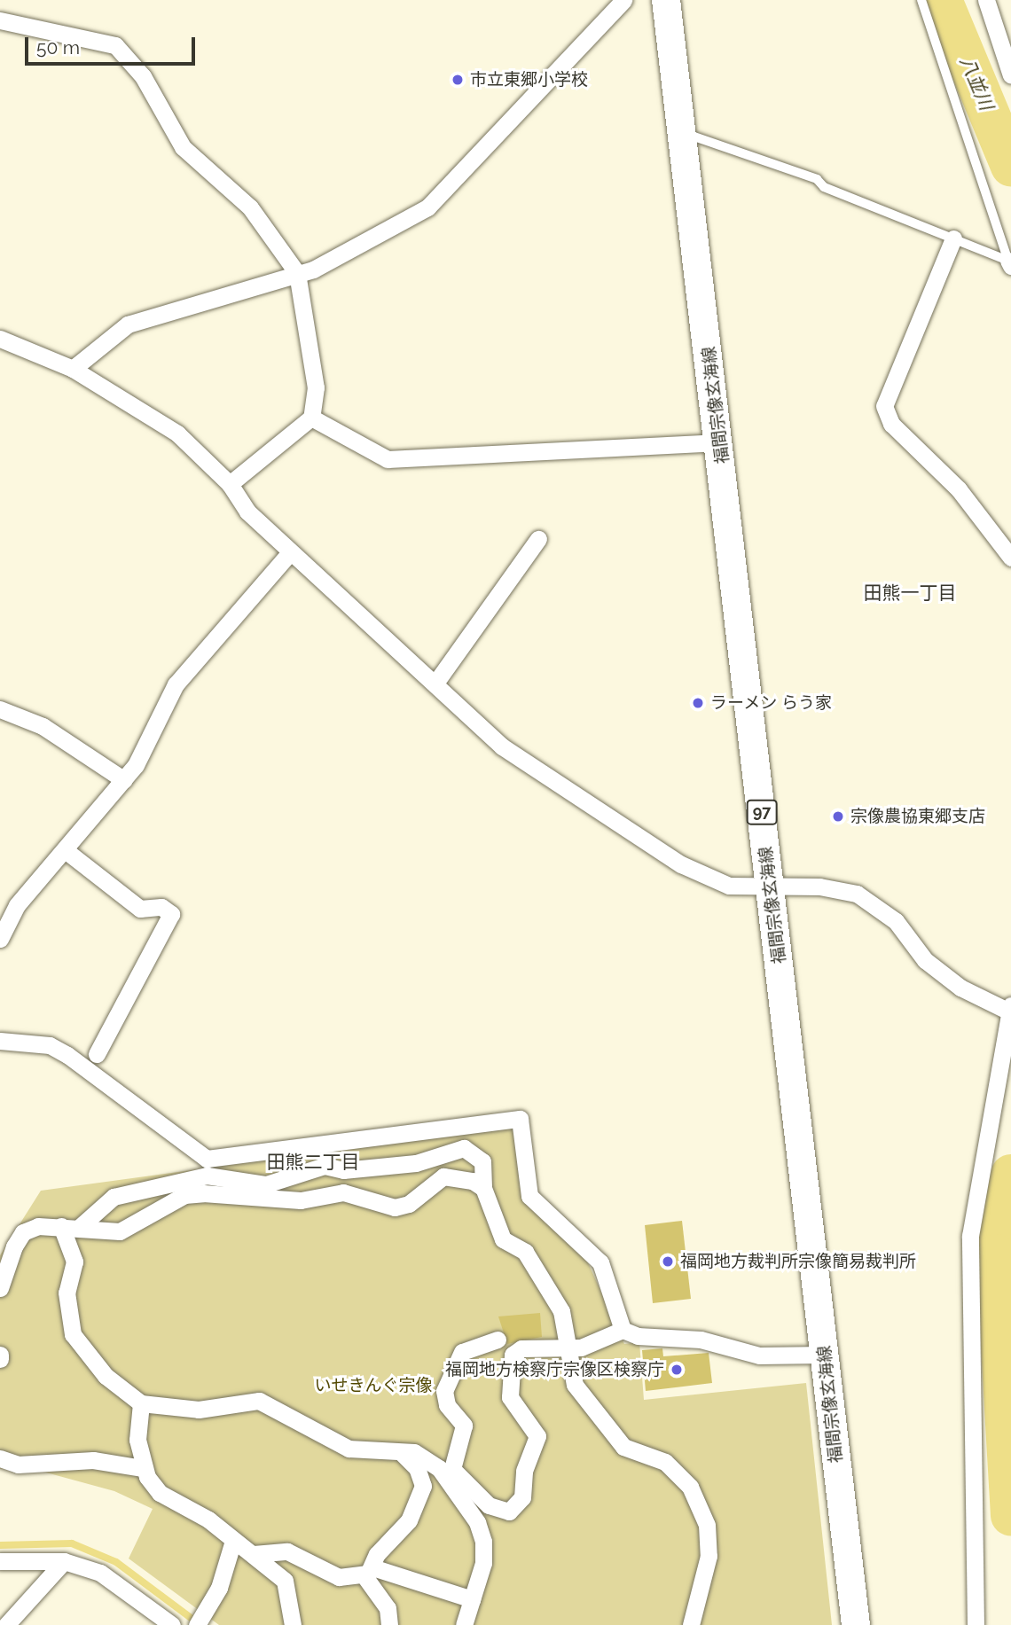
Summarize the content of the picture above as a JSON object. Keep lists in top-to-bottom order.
{
  "streets": {
    "main road": ["福間宗像玄海線", "97"]
  },
  "districts": ["田熊一丁目", "田熊二丁目"],
  "water": ["八並川"],
  "parks": ["いせきんぐ宗像"],
  "places": [
    "市立東郷小学校",
    "ラーメン らう家",
    "宗像農協東郷支店",
    "福岡地方裁判所宗像簡易裁判所",
    "福岡地方検察庁宗像区検察庁"
  ],
  "scale_bar": "50 m"
}
